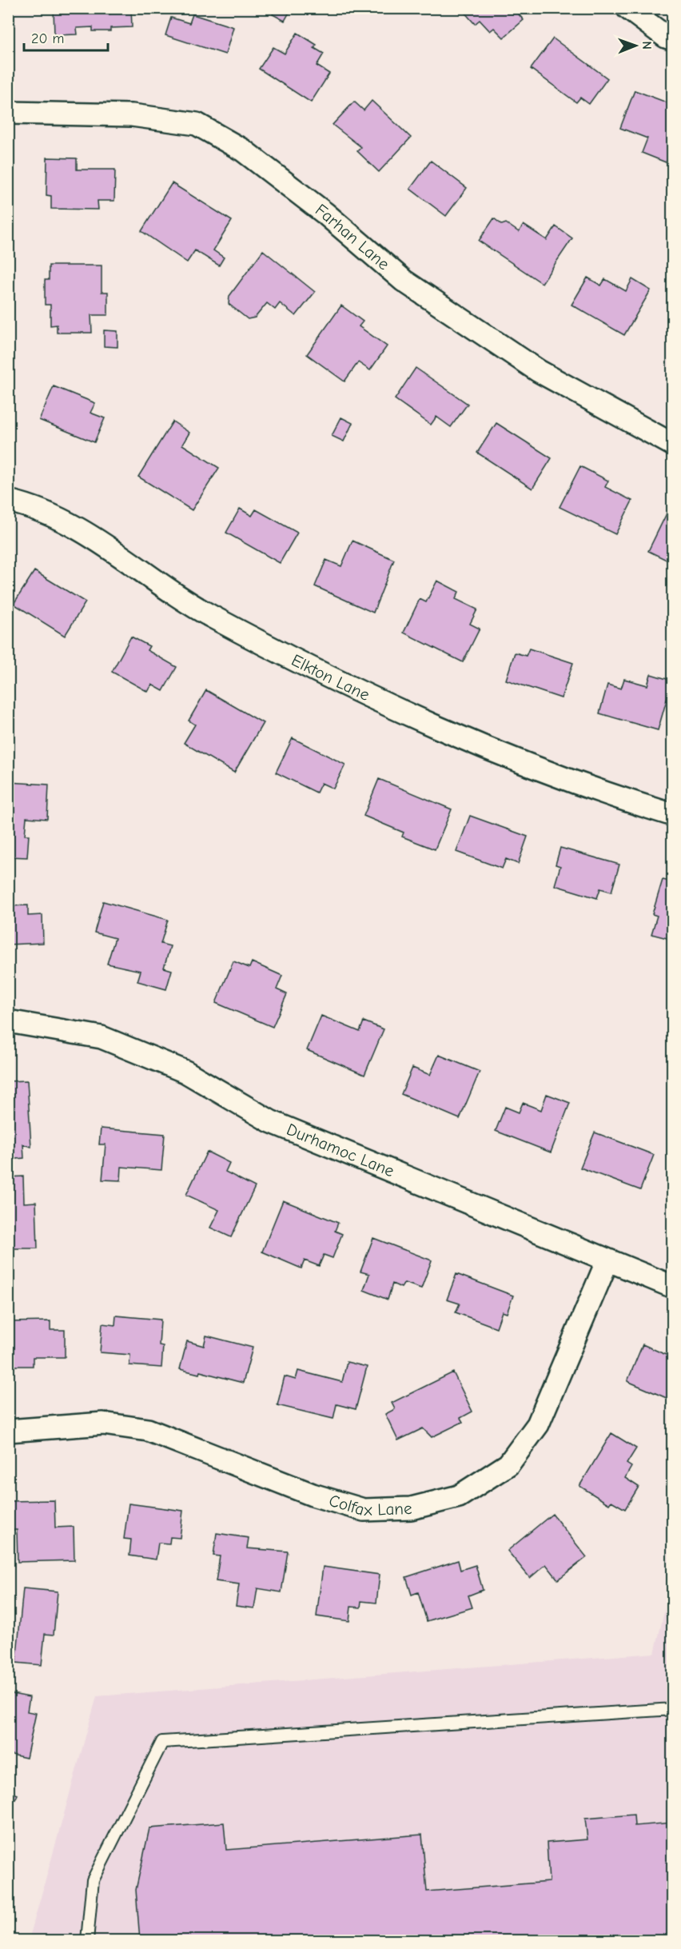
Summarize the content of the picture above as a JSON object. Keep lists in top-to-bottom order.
{
  "streets": {
    "street": [
      "Farhan Lane",
      "Elkton Lane",
      "Durhamoc Lane",
      "Colfax Lane"
    ]
  },
  "crossings": [
    ["Durhamoc Lane", "Colfax Lane"]
  ],
  "scale_bar": "20 m",
  "north": "right"
}
